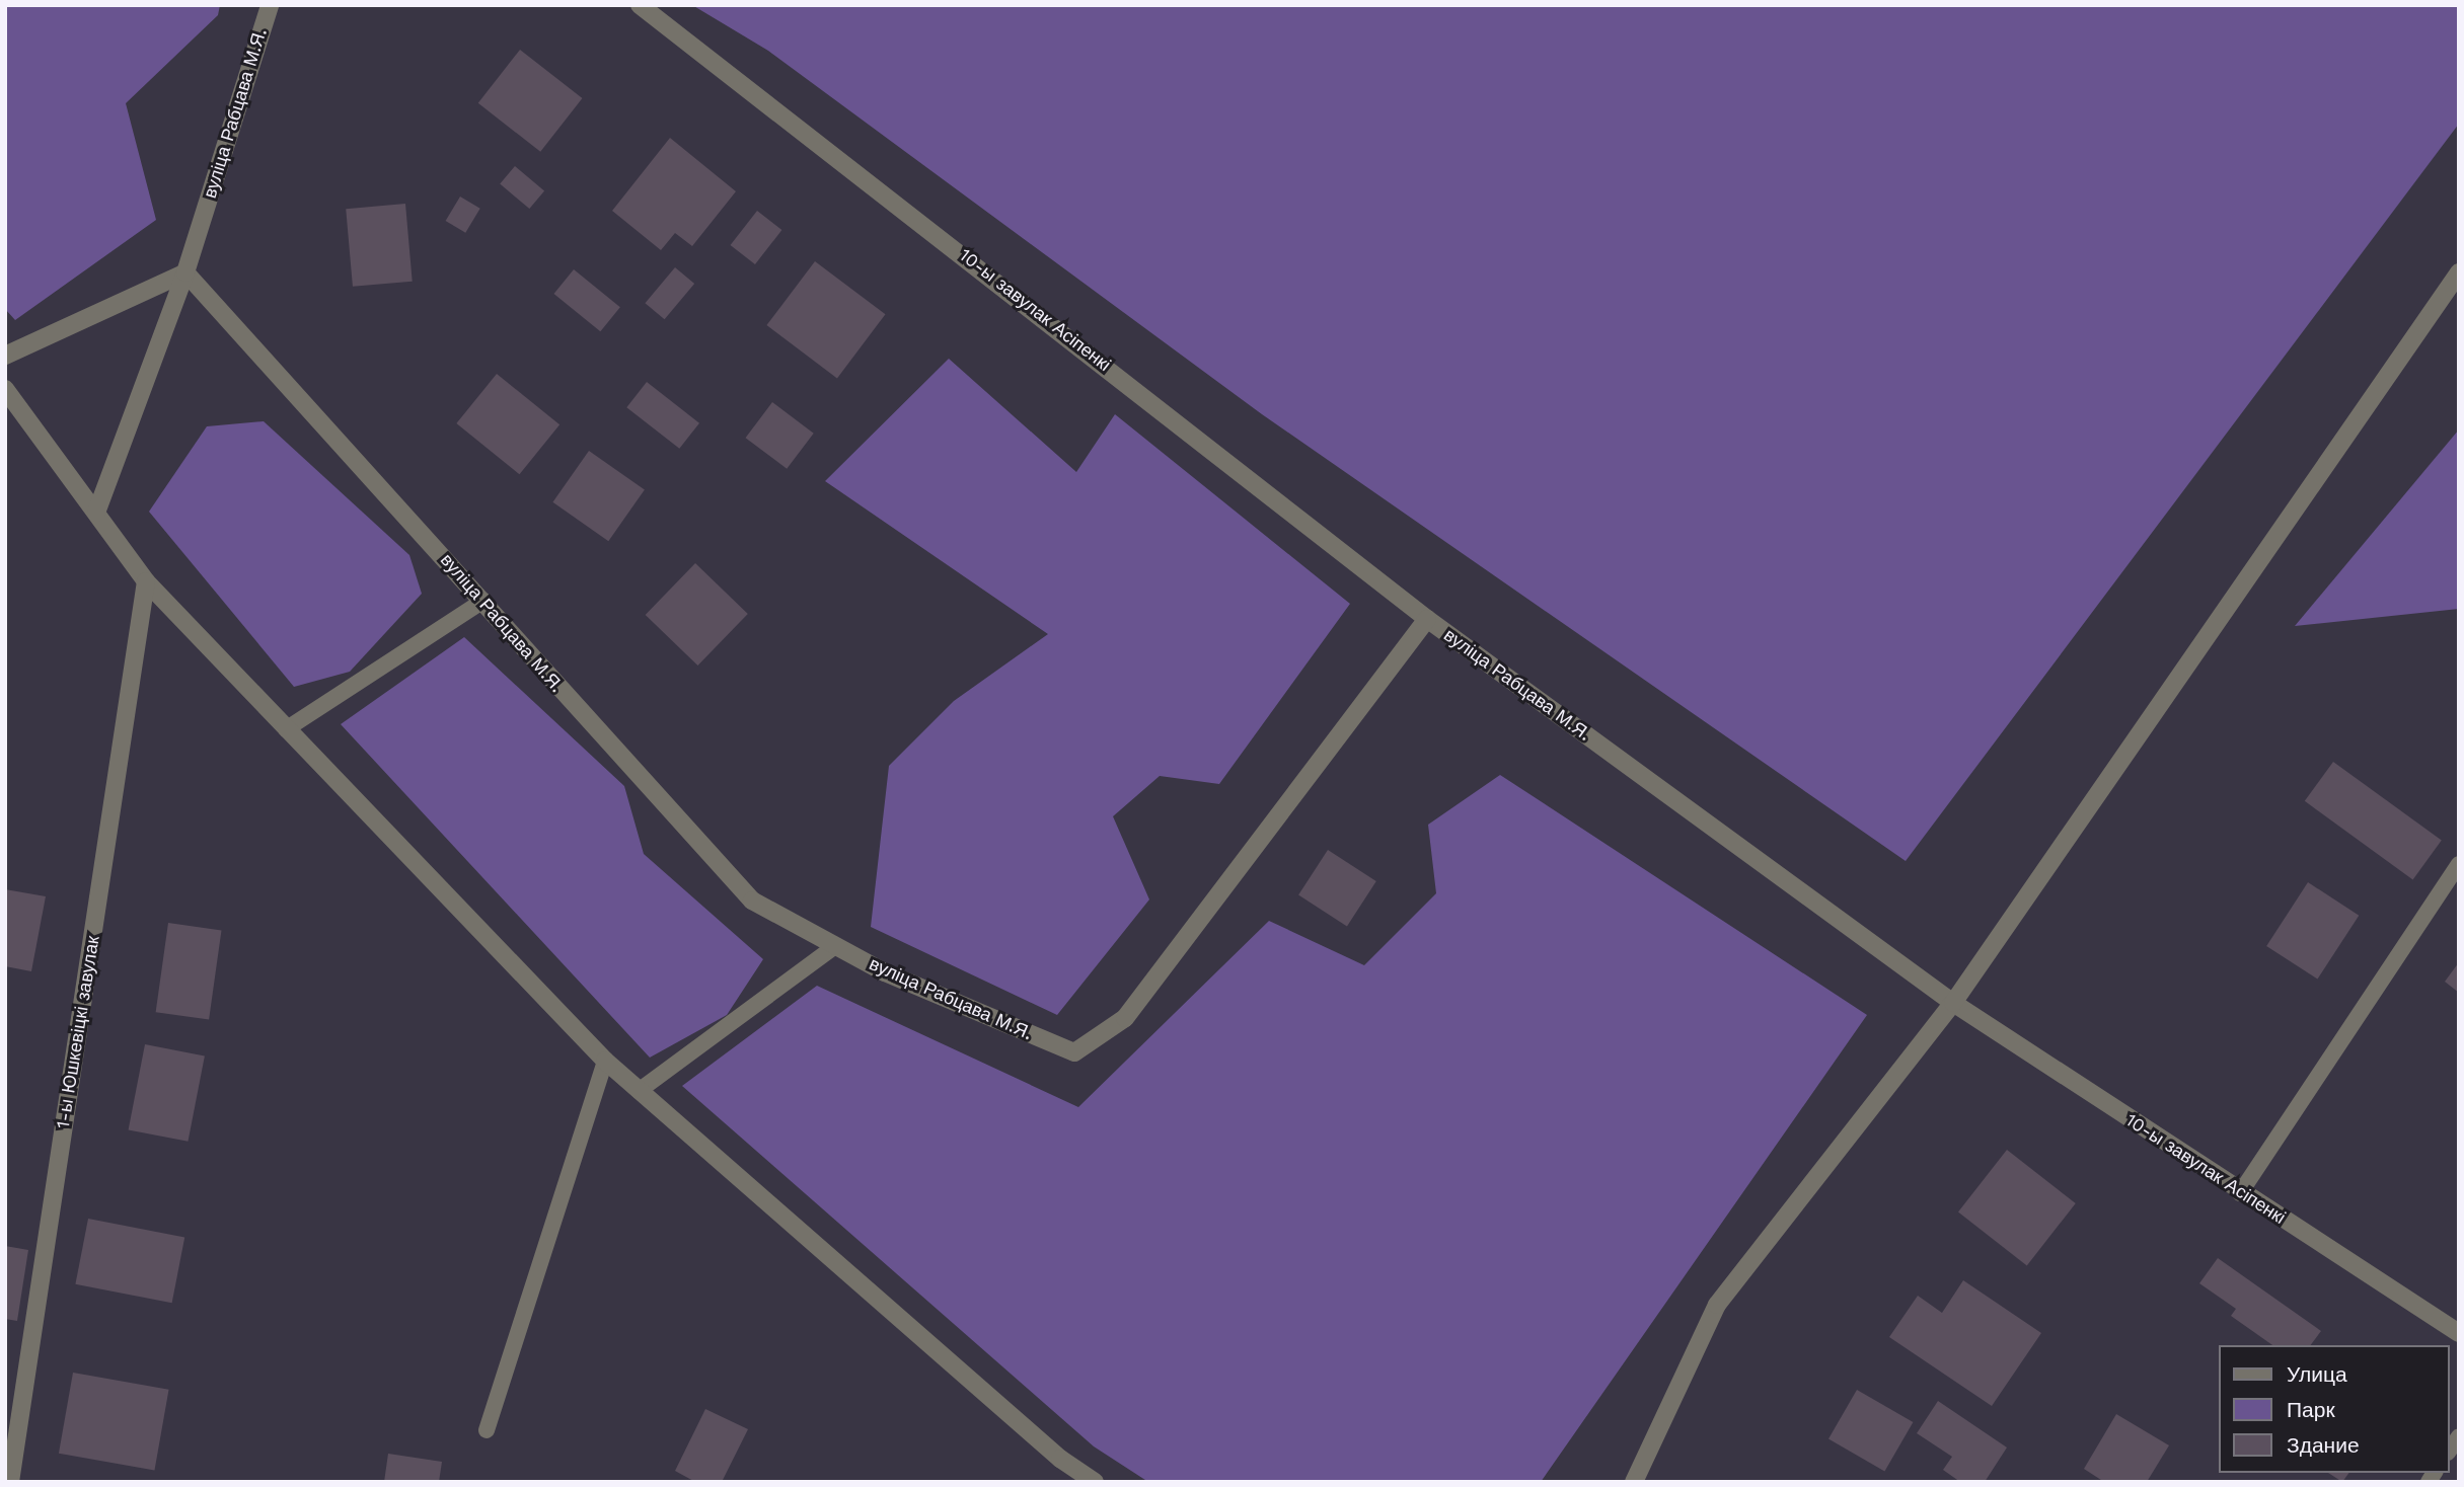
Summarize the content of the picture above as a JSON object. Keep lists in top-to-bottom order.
{
  "streets": {
    "street": ["вуліца Рабцава М.Я.", "10-ы завулак Асіпенкі", "1-ы Юшкевіцкі завулак"]
  },
  "crossings": [
    ["вуліца Рабцава М.Я.", "10-ы завулак Асіпенкі"]
  ],
  "legend": ["Улица", "Парк", "Здание"]
}
